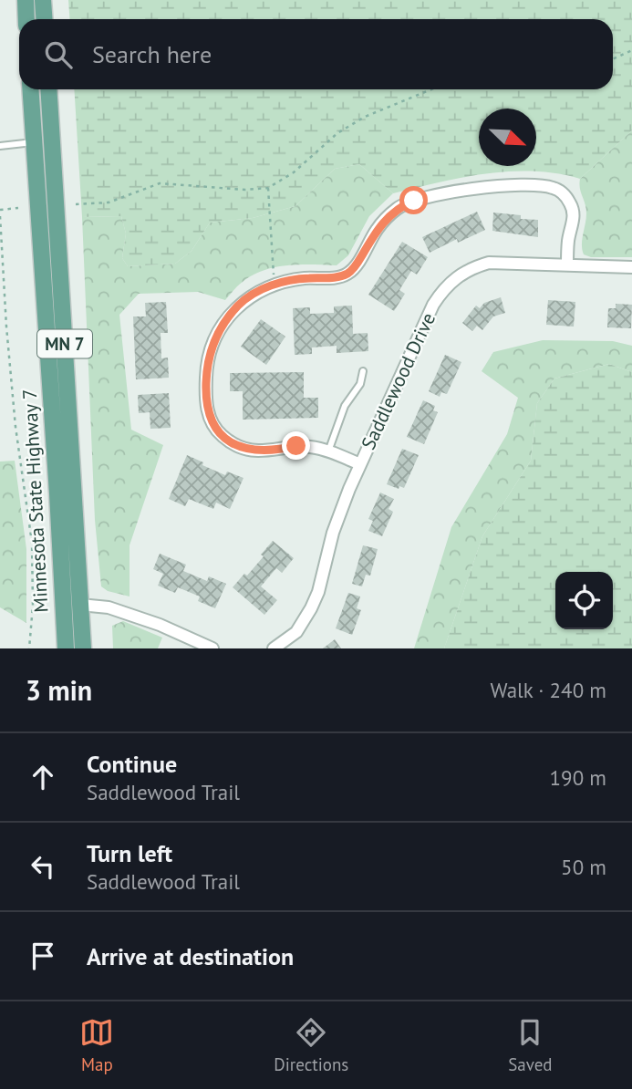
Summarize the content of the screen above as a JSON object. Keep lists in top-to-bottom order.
{
  "streets": {
    "main road": ["MN 7", "Minnesota State Highway 7"],
    "street": ["Saddlewood Drive"]
  },
  "north": "bottom right",
  "page": {
    "search": "Search here",
    "heading": ["3 min", "Walk · 240 m"],
    "list": [
      ["Continue", "Saddlewood Trail", "190 m"],
      ["Turn left", "Saddlewood Trail", "50 m"],
      "Arrive at destination"
    ],
    "nav": ["Map", "Directions", "Saved"]
  }
}
